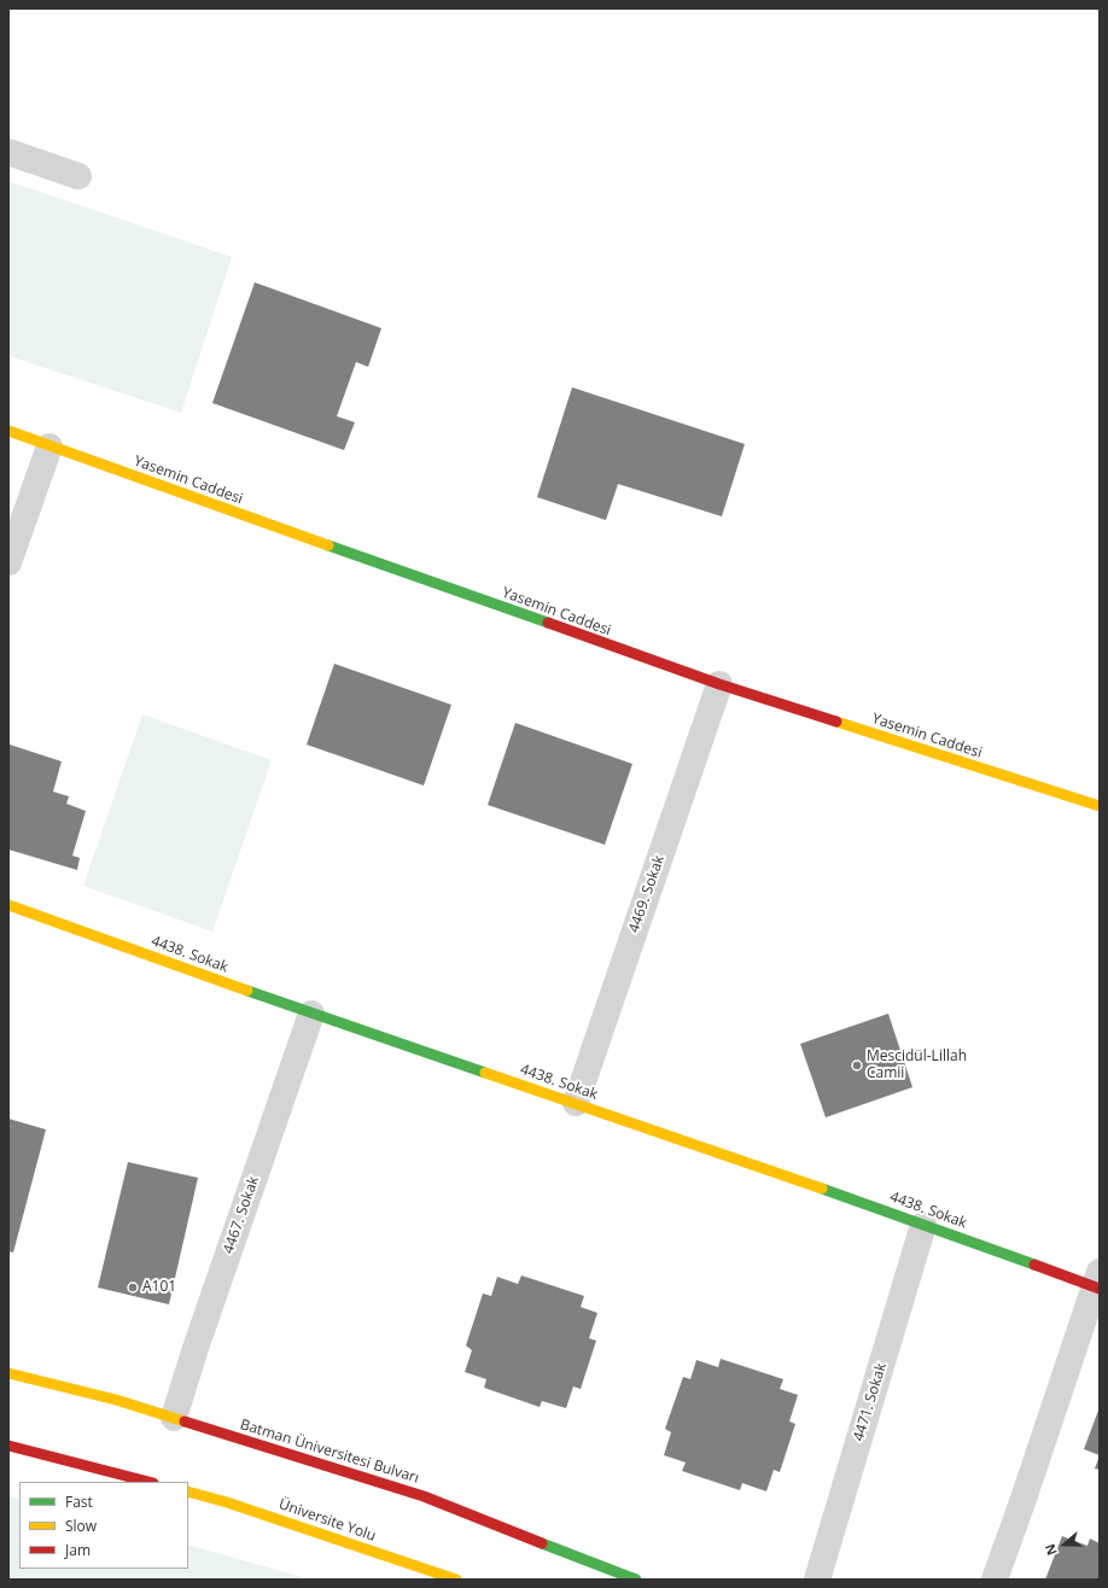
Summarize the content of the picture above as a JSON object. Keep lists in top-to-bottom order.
{
  "streets": {
    "street": [
      "Yasemin Caddesi",
      "4469. Sokak",
      "4438. Sokak",
      "4467. Sokak",
      "4471. Sokak",
      "Batman Üniversitesi Bulvarı",
      "Üniversite Yolu"
    ]
  },
  "crossings": [
    ["Yasemin Caddesi", "4469. Sokak"],
    ["4469. Sokak", "4438. Sokak"],
    ["4438. Sokak", "4467. Sokak"],
    ["4438. Sokak", "4471. Sokak"],
    ["4467. Sokak", "Batman Üniversitesi Bulvarı"]
  ],
  "places": ["Mescidül-Lillah Camii", "A101"],
  "legend": ["Fast", "Slow", "Jam"],
  "north": "left"
}
